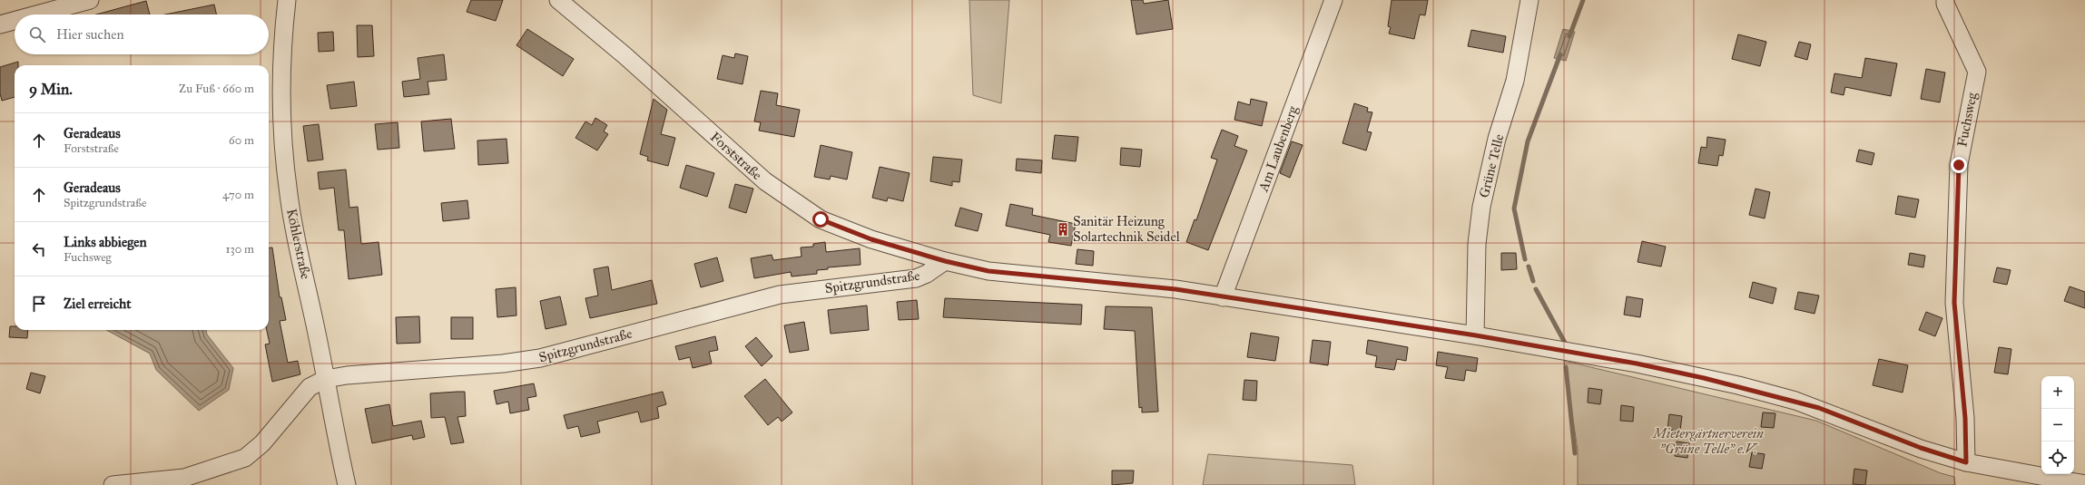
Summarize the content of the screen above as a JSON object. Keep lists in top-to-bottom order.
{
  "streets": {
    "street": [
      "Fuchsweg",
      "Am Laubenberg",
      "Forststraße",
      "Grüne Telle",
      "Köhlerstraße",
      "Spitzgrundstraße"
    ]
  },
  "crossings": [
    ["Forststraße", "Spitzgrundstraße"],
    ["Köhlerstraße", "Spitzgrundstraße"]
  ],
  "parks": ["Mietergärtnerverein \"Grüne Telle\" e.V."],
  "places": {
    "building": ["Sanitär Heizung Solartechnik Seidel"]
  },
  "page": {
    "search": "Hier suchen",
    "heading": ["9 Min.", "Zu Fuß · 660 m"],
    "list": [
      ["Geradeaus", "Forststraße", "60 m"],
      ["Geradeaus", "Spitzgrundstraße", "470 m"],
      ["Links abbiegen", "Fuchsweg", "130 m"],
      "Ziel erreicht"
    ],
    "map_buttons": ["+", "−"]
  }
}
